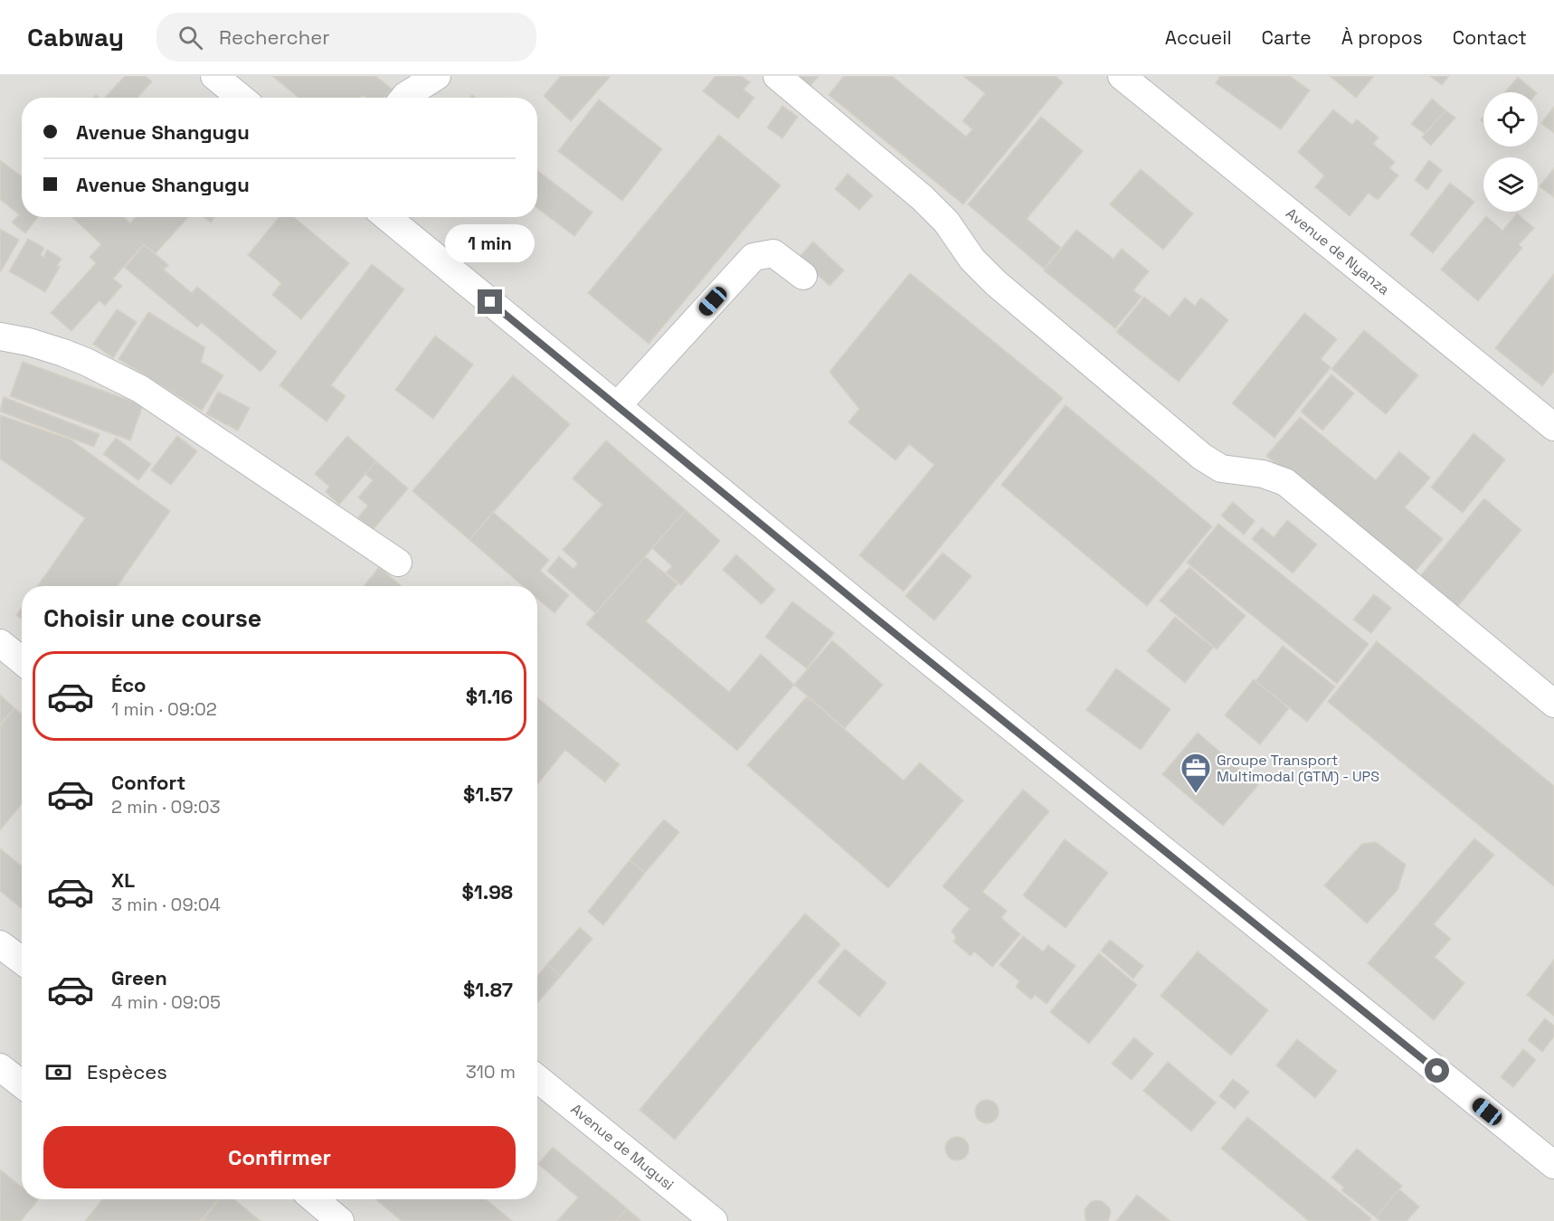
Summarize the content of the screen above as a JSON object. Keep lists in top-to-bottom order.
{
  "streets": {
    "street": ["Avenue de Nyanza", "Avenue de Mugusi"]
  },
  "places": {
    "office": ["Groupe Transport Multimodal (GTM) - UPS"]
  },
  "page": {
    "header": "Cabway",
    "search": "Rechercher",
    "nav": [
      "Accueil",
      "Carte",
      "À propos",
      "Contact"
    ],
    "banner": ["Avenue Shangugu", "Avenue Shangugu"],
    "bubble": "1 min",
    "heading": "Choisir une course",
    "list": [
      {
        "name": "Éco",
        "note": "1 min · 09:02",
        "value": "$1.16"
      },
      {
        "name": "Confort",
        "note": "2 min · 09:03",
        "value": "$1.57"
      },
      {
        "name": "XL",
        "note": "3 min · 09:04",
        "value": "$1.98"
      },
      {
        "name": "Green",
        "note": "4 min · 09:05",
        "value": "$1.87"
      }
    ],
    "pay": ["Espèces", "310 m"],
    "buttons": "Confirmer"
  }
}
